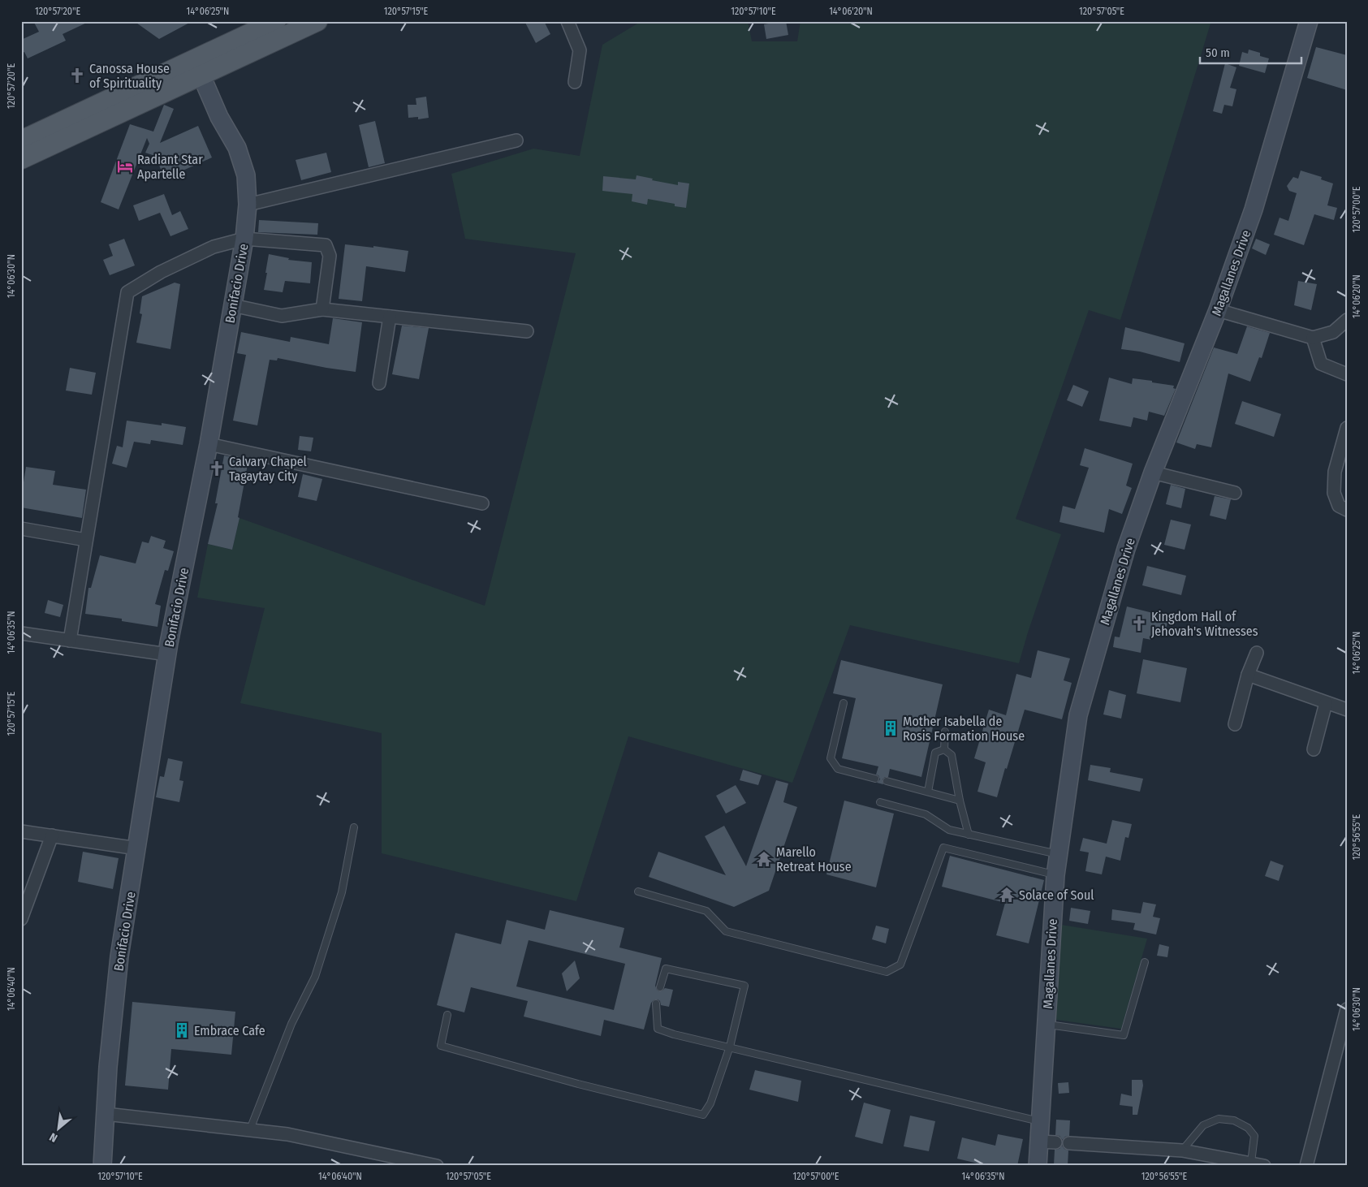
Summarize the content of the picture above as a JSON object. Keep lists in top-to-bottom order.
{
  "streets": {
    "street": ["Magallanes Drive", "Bonifacio Drive"]
  },
  "places": {
    "church": ["Canossa House of Spirituality", "Calvary Chapel Tagaytay City", "Kingdom Hall of Jehovah's Witnesses"],
    "hotel": ["Radiant Star Apartelle"],
    "building": ["Mother Isabella de Rosis Formation House", "Embrace Cafe"],
    "temple": ["Marello Retreat House", "Solace of Soul"]
  },
  "scale_bar": "50 m",
  "north": "bottom left",
  "coordinates": [
    "120°57'20\"E",
    "14°06'25\"N",
    "120°57'15\"E",
    "120°57'10\"E",
    "14°06'20\"N",
    "120°57'05\"E",
    "120°57'00\"E",
    "14°06'30\"N",
    "14°06'35\"N",
    "120°56'55\"E",
    "14°06'40\"N"
  ]
}
